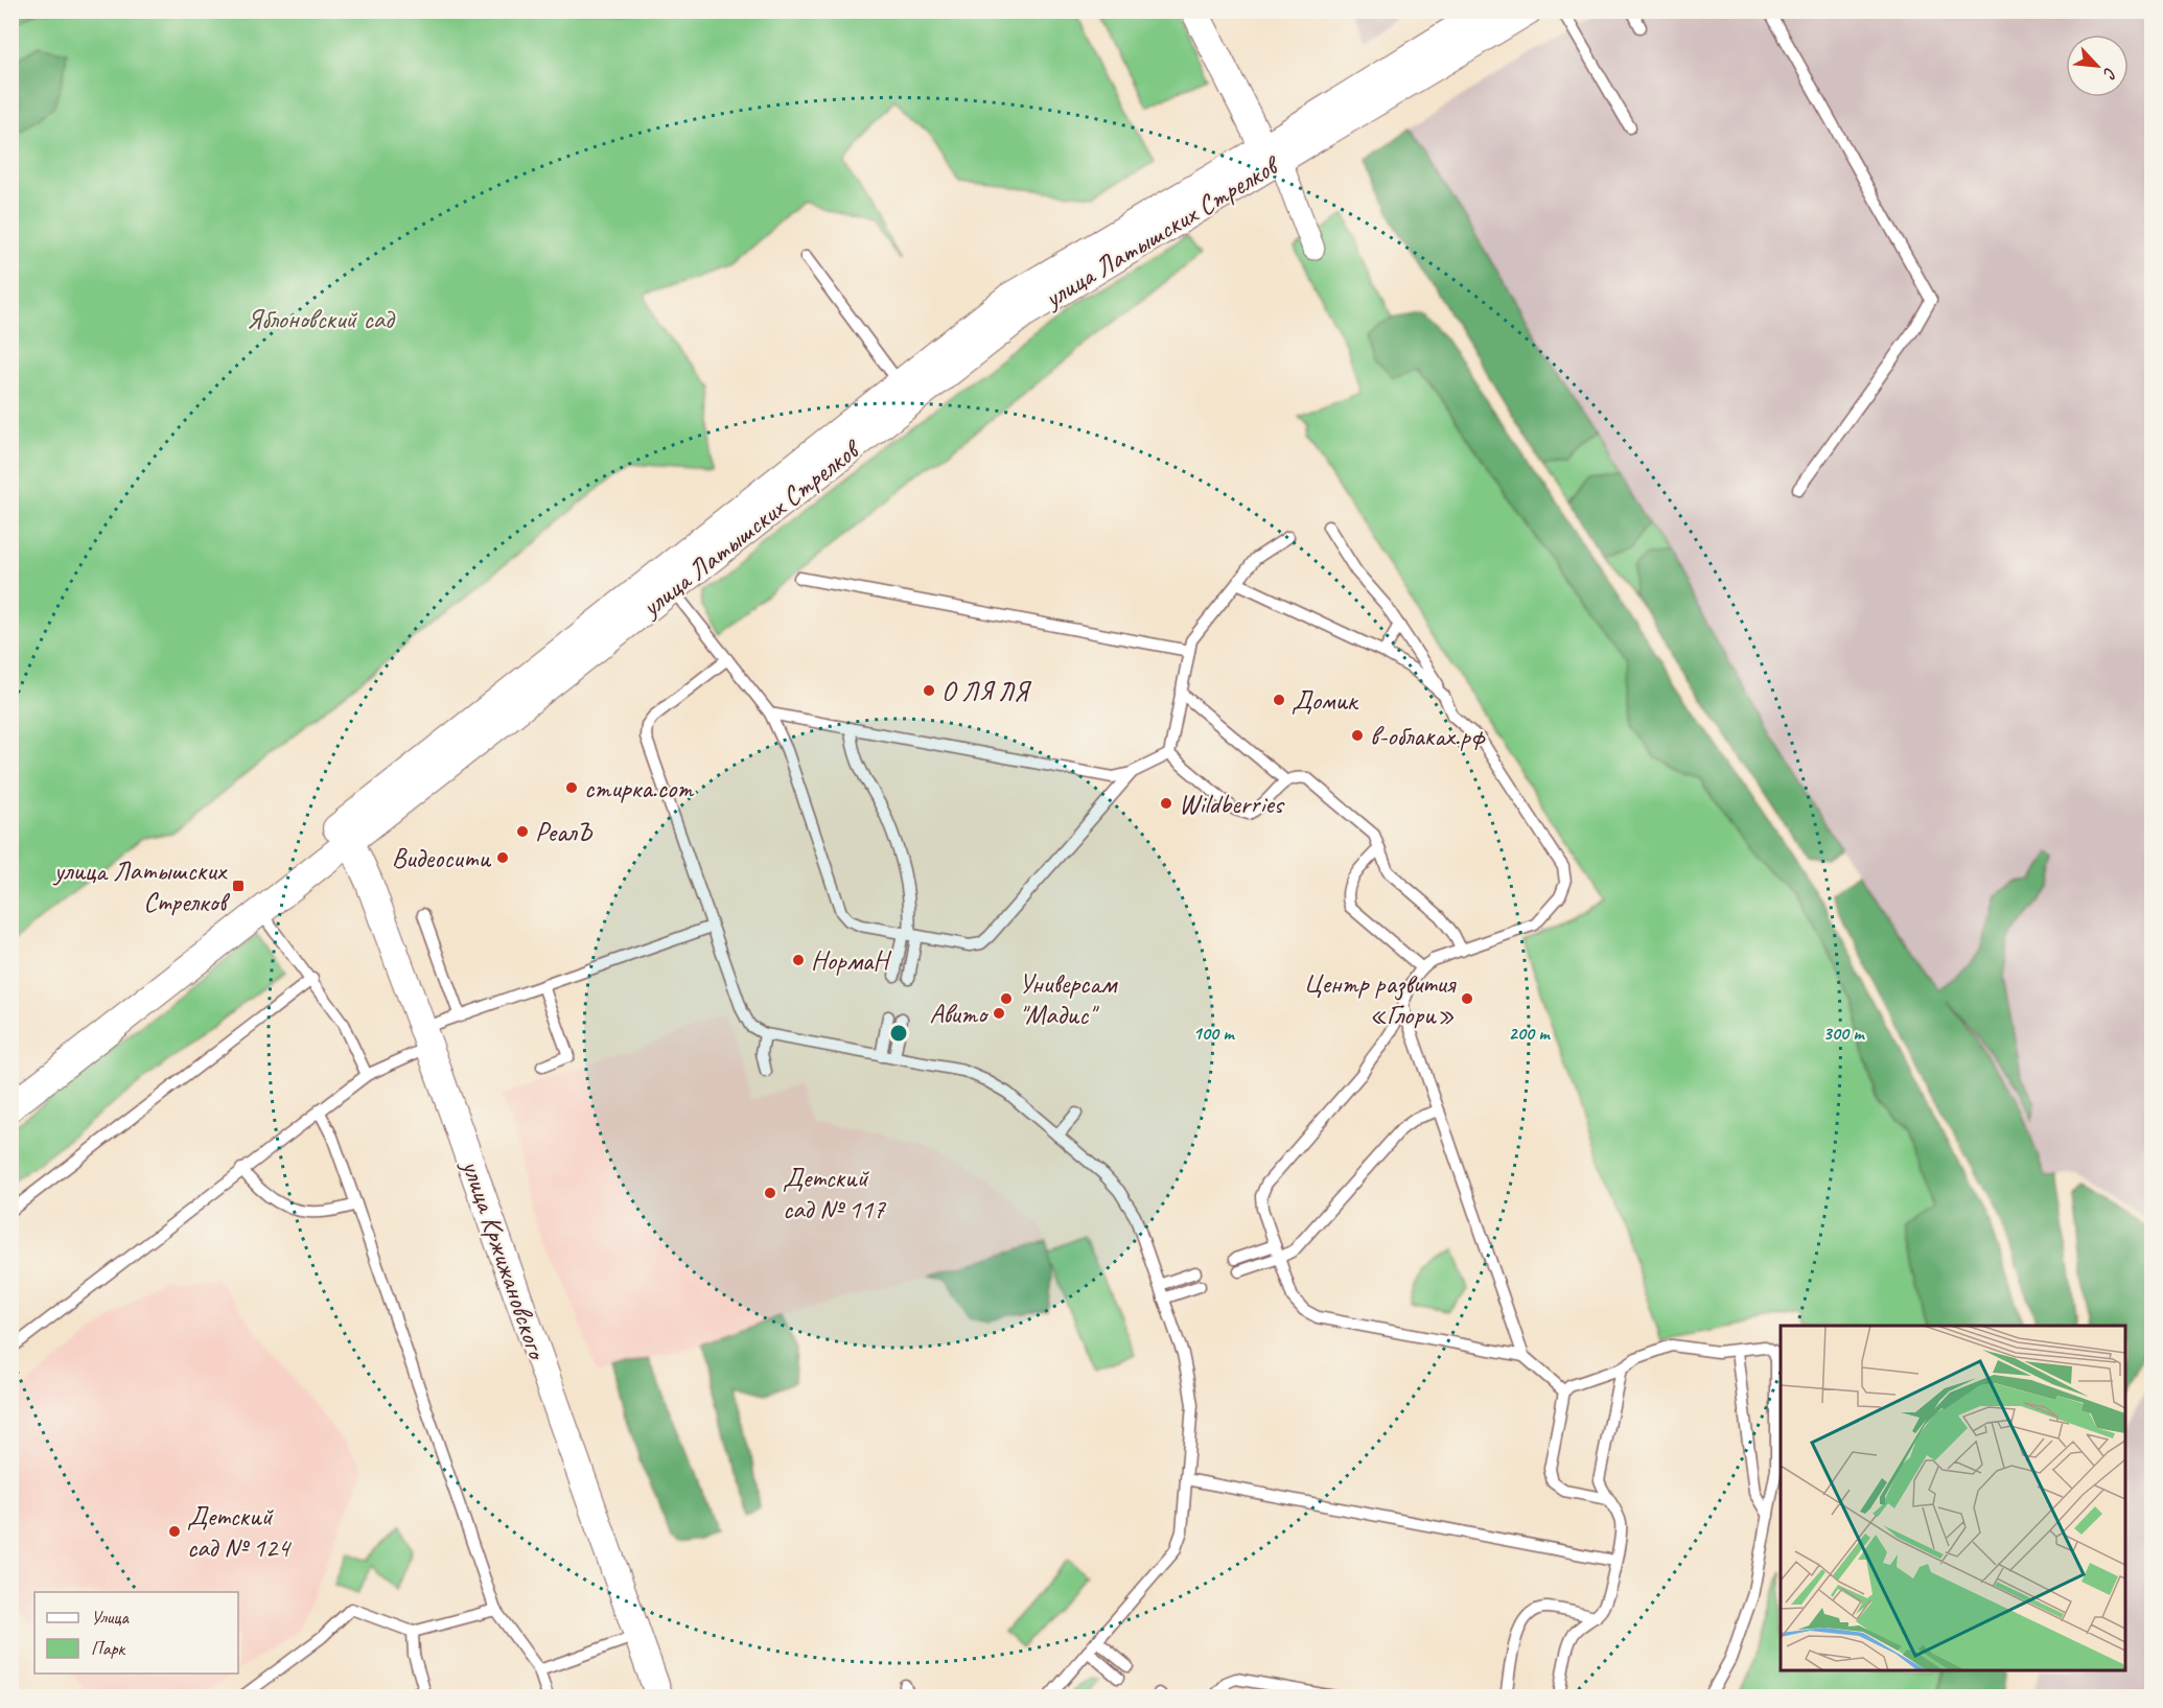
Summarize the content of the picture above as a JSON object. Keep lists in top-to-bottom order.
{
  "streets": {
    "street": ["улица Латышских Стрелков", "улица Кржижановского"]
  },
  "crossings": [
    ["улица Латышских Стрелков", "улица Кржижановского"]
  ],
  "parks": ["Яблоновский сад"],
  "places": {
    "other": [
      "О ЛЯ ЛЯ",
      "Домик",
      "в-облаках.рф",
      "стирка.com",
      "Wildberries",
      "РеалЪ",
      "Видеосити",
      "НормаН",
      "Универсам \"Мадис\"",
      "Центр развития «Глори»",
      "Авито",
      "Детский сад № 117",
      "Детский сад № 124"
    ],
    "transit": ["улица Латышских Стрелков"]
  },
  "legend": ["Улица", "Парк"],
  "north": "bottom right",
  "rings": ["100 m", "200 m", "300 m"]
}
